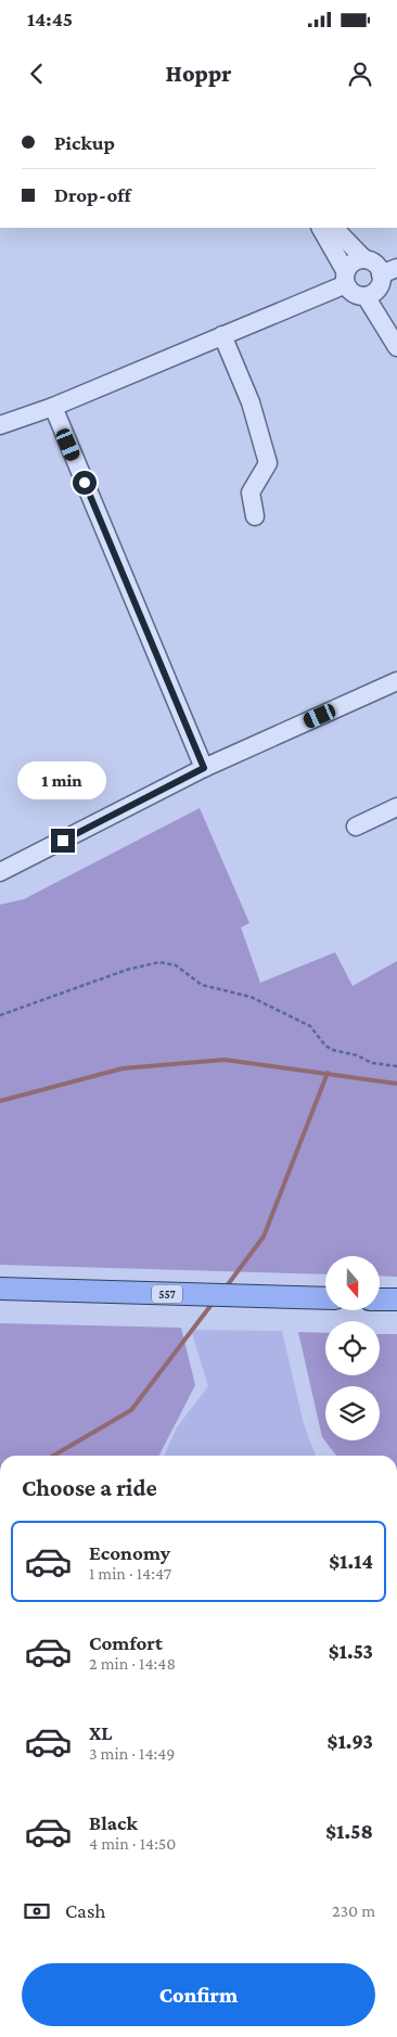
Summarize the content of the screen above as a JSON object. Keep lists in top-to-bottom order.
{
  "streets": {
    "main road": ["557"]
  },
  "north": "bottom",
  "page": {
    "status": "14:45",
    "header": "Hoppr",
    "banner": ["Pickup", "Drop-off"],
    "bubble": "1 min",
    "heading": "Choose a ride",
    "list": [
      {
        "name": "Economy",
        "note": "1 min · 14:47",
        "value": "$1.14"
      },
      {
        "name": "Comfort",
        "note": "2 min · 14:48",
        "value": "$1.53"
      },
      {
        "name": "XL",
        "note": "3 min · 14:49",
        "value": "$1.93"
      },
      {
        "name": "Black",
        "note": "4 min · 14:50",
        "value": "$1.58"
      }
    ],
    "pay": ["Cash", "230 m"],
    "buttons": "Confirm"
  }
}
